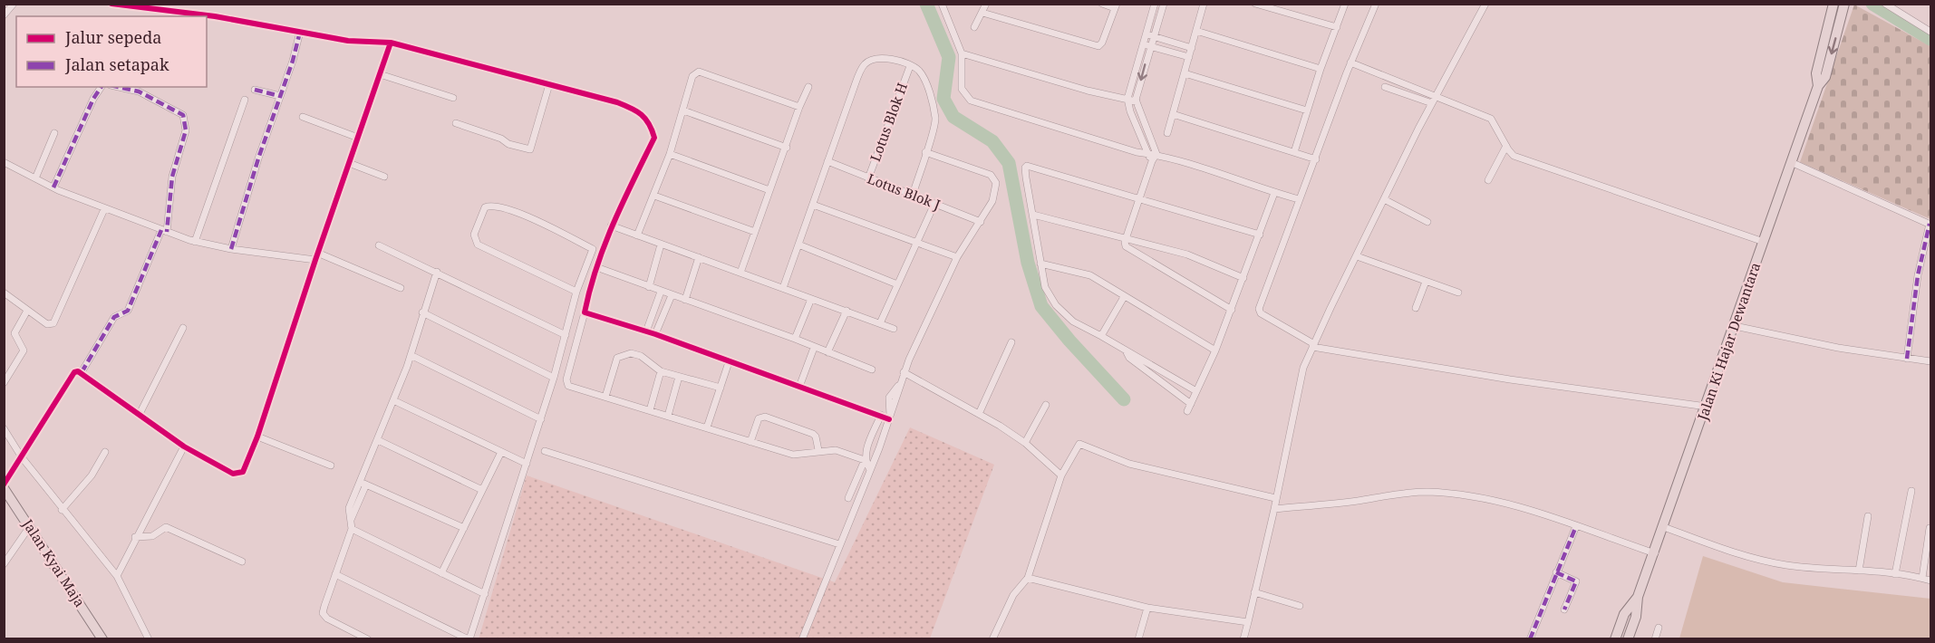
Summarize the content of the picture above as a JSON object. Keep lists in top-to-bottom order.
{
  "streets": {
    "main road": ["Jalan Ki Hajar Dewantara", "Jalan Kyai Maja"],
    "street": ["Lotus Blok H", "Lotus Blok J"]
  },
  "crossings": [
    ["Lotus Blok H", "Lotus Blok J"]
  ],
  "legend": ["Jalur sepeda", "Jalan setapak"]
}
